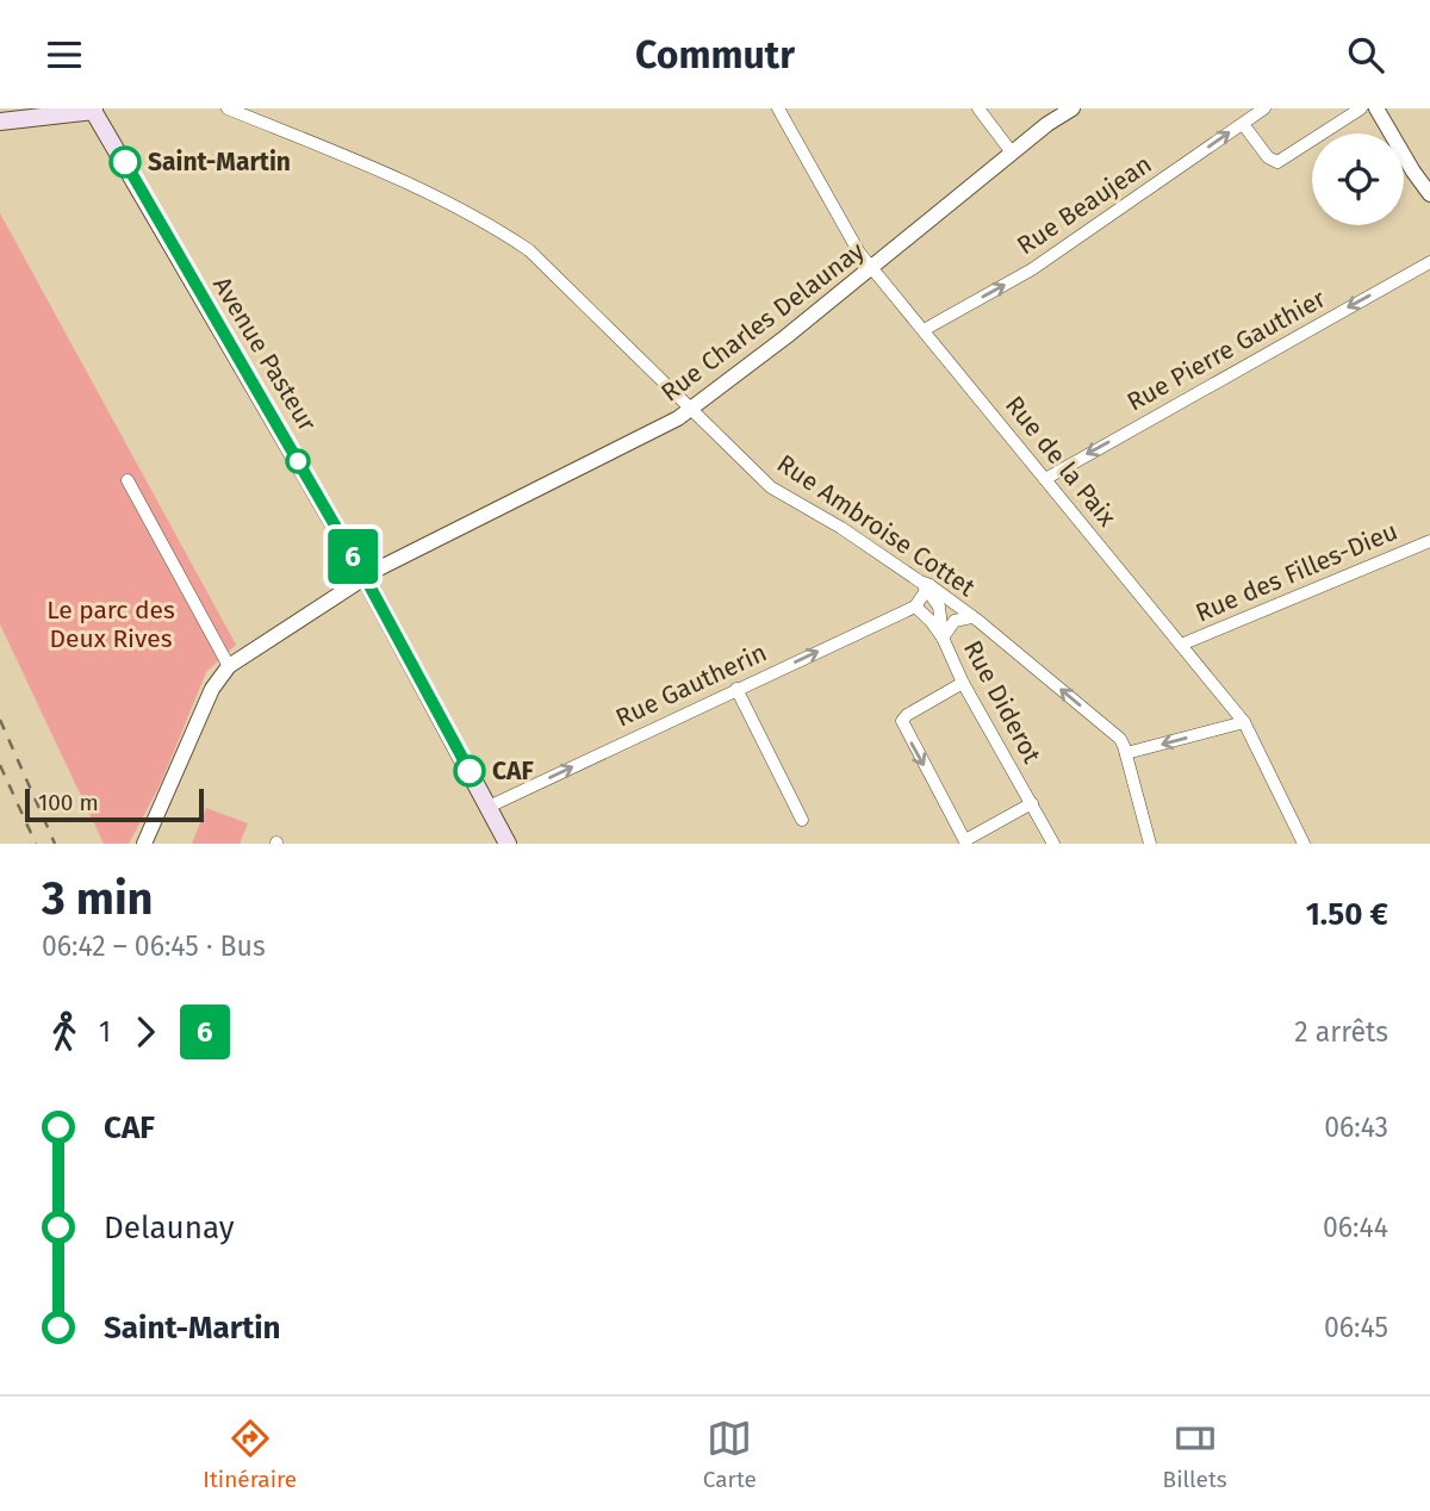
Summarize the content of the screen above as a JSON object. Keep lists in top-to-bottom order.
{
  "streets": {
    "main road": ["Avenue Pasteur"],
    "street": [
      "Rue Beaujean",
      "Rue Charles Delaunay",
      "Rue Pierre Gauthier",
      "Rue de la Paix",
      "Rue Ambroise Cottet",
      "Rue des Filles-Dieu",
      "Rue Gautherin",
      "Rue Diderot"
    ]
  },
  "crossings": [
    ["Rue Beaujean", "Rue de la Paix"],
    ["Rue Charles Delaunay", "Avenue Pasteur"],
    ["Rue Charles Delaunay", "Rue de la Paix"],
    ["Rue Charles Delaunay", "Rue Ambroise Cottet"],
    ["Rue Pierre Gauthier", "Rue de la Paix"],
    ["Avenue Pasteur", "Rue Gautherin"],
    ["Rue de la Paix", "Rue des Filles-Dieu"],
    ["Rue Ambroise Cottet", "Rue Gautherin"],
    ["Rue Ambroise Cottet", "Rue Diderot"],
    ["Rue Gautherin", "Rue Diderot"]
  ],
  "one_way": ["Rue Beaujean", "Rue Pierre Gauthier", "Rue Gautherin"],
  "parks": ["Le parc des Deux Rives"],
  "places": ["Saint-Martin", "CAF"],
  "lines": ["bus line 6"],
  "scale_bar": "100 m",
  "page": {
    "header": "Commutr",
    "on_map": "6",
    "scale": "100 m",
    "heading": ["3 min", "06:42 – 06:45 · Bus", "1.50 €"],
    "legs": ["1", "6", "2 arrêts"],
    "list": [
      {
        "name": "CAF",
        "value": "06:43"
      },
      {
        "name": "Delaunay",
        "value": "06:44"
      },
      {
        "name": "Saint-Martin",
        "value": "06:45"
      }
    ],
    "tabs": ["Itinéraire", "Carte", "Billets"]
  }
}
